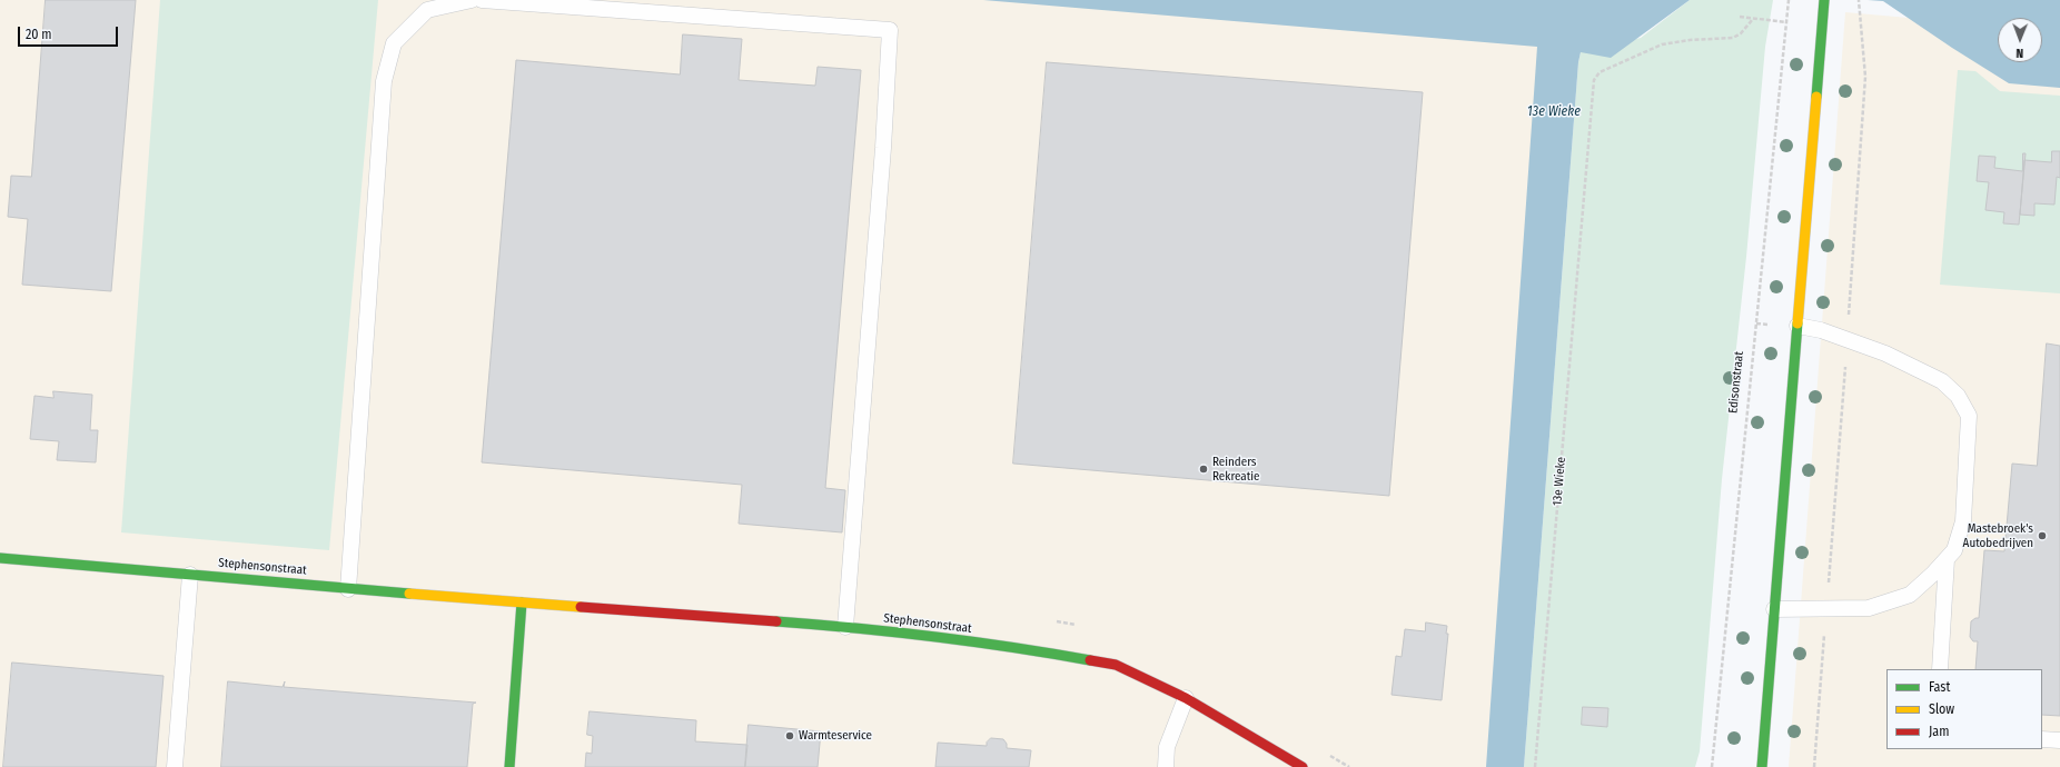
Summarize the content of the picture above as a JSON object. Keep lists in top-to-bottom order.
{
  "streets": {
    "street": ["Stephensonstraat"],
    "path": ["Edisonstraat", "13e Wieke"]
  },
  "water": ["13e Wieke"],
  "places": ["Reinders Rekreatie", "Mastebroek's Autobedrijven", "Warmteservice"],
  "legend": ["Fast", "Slow", "Jam"],
  "scale_bar": "20 m",
  "north": "bottom"
}
